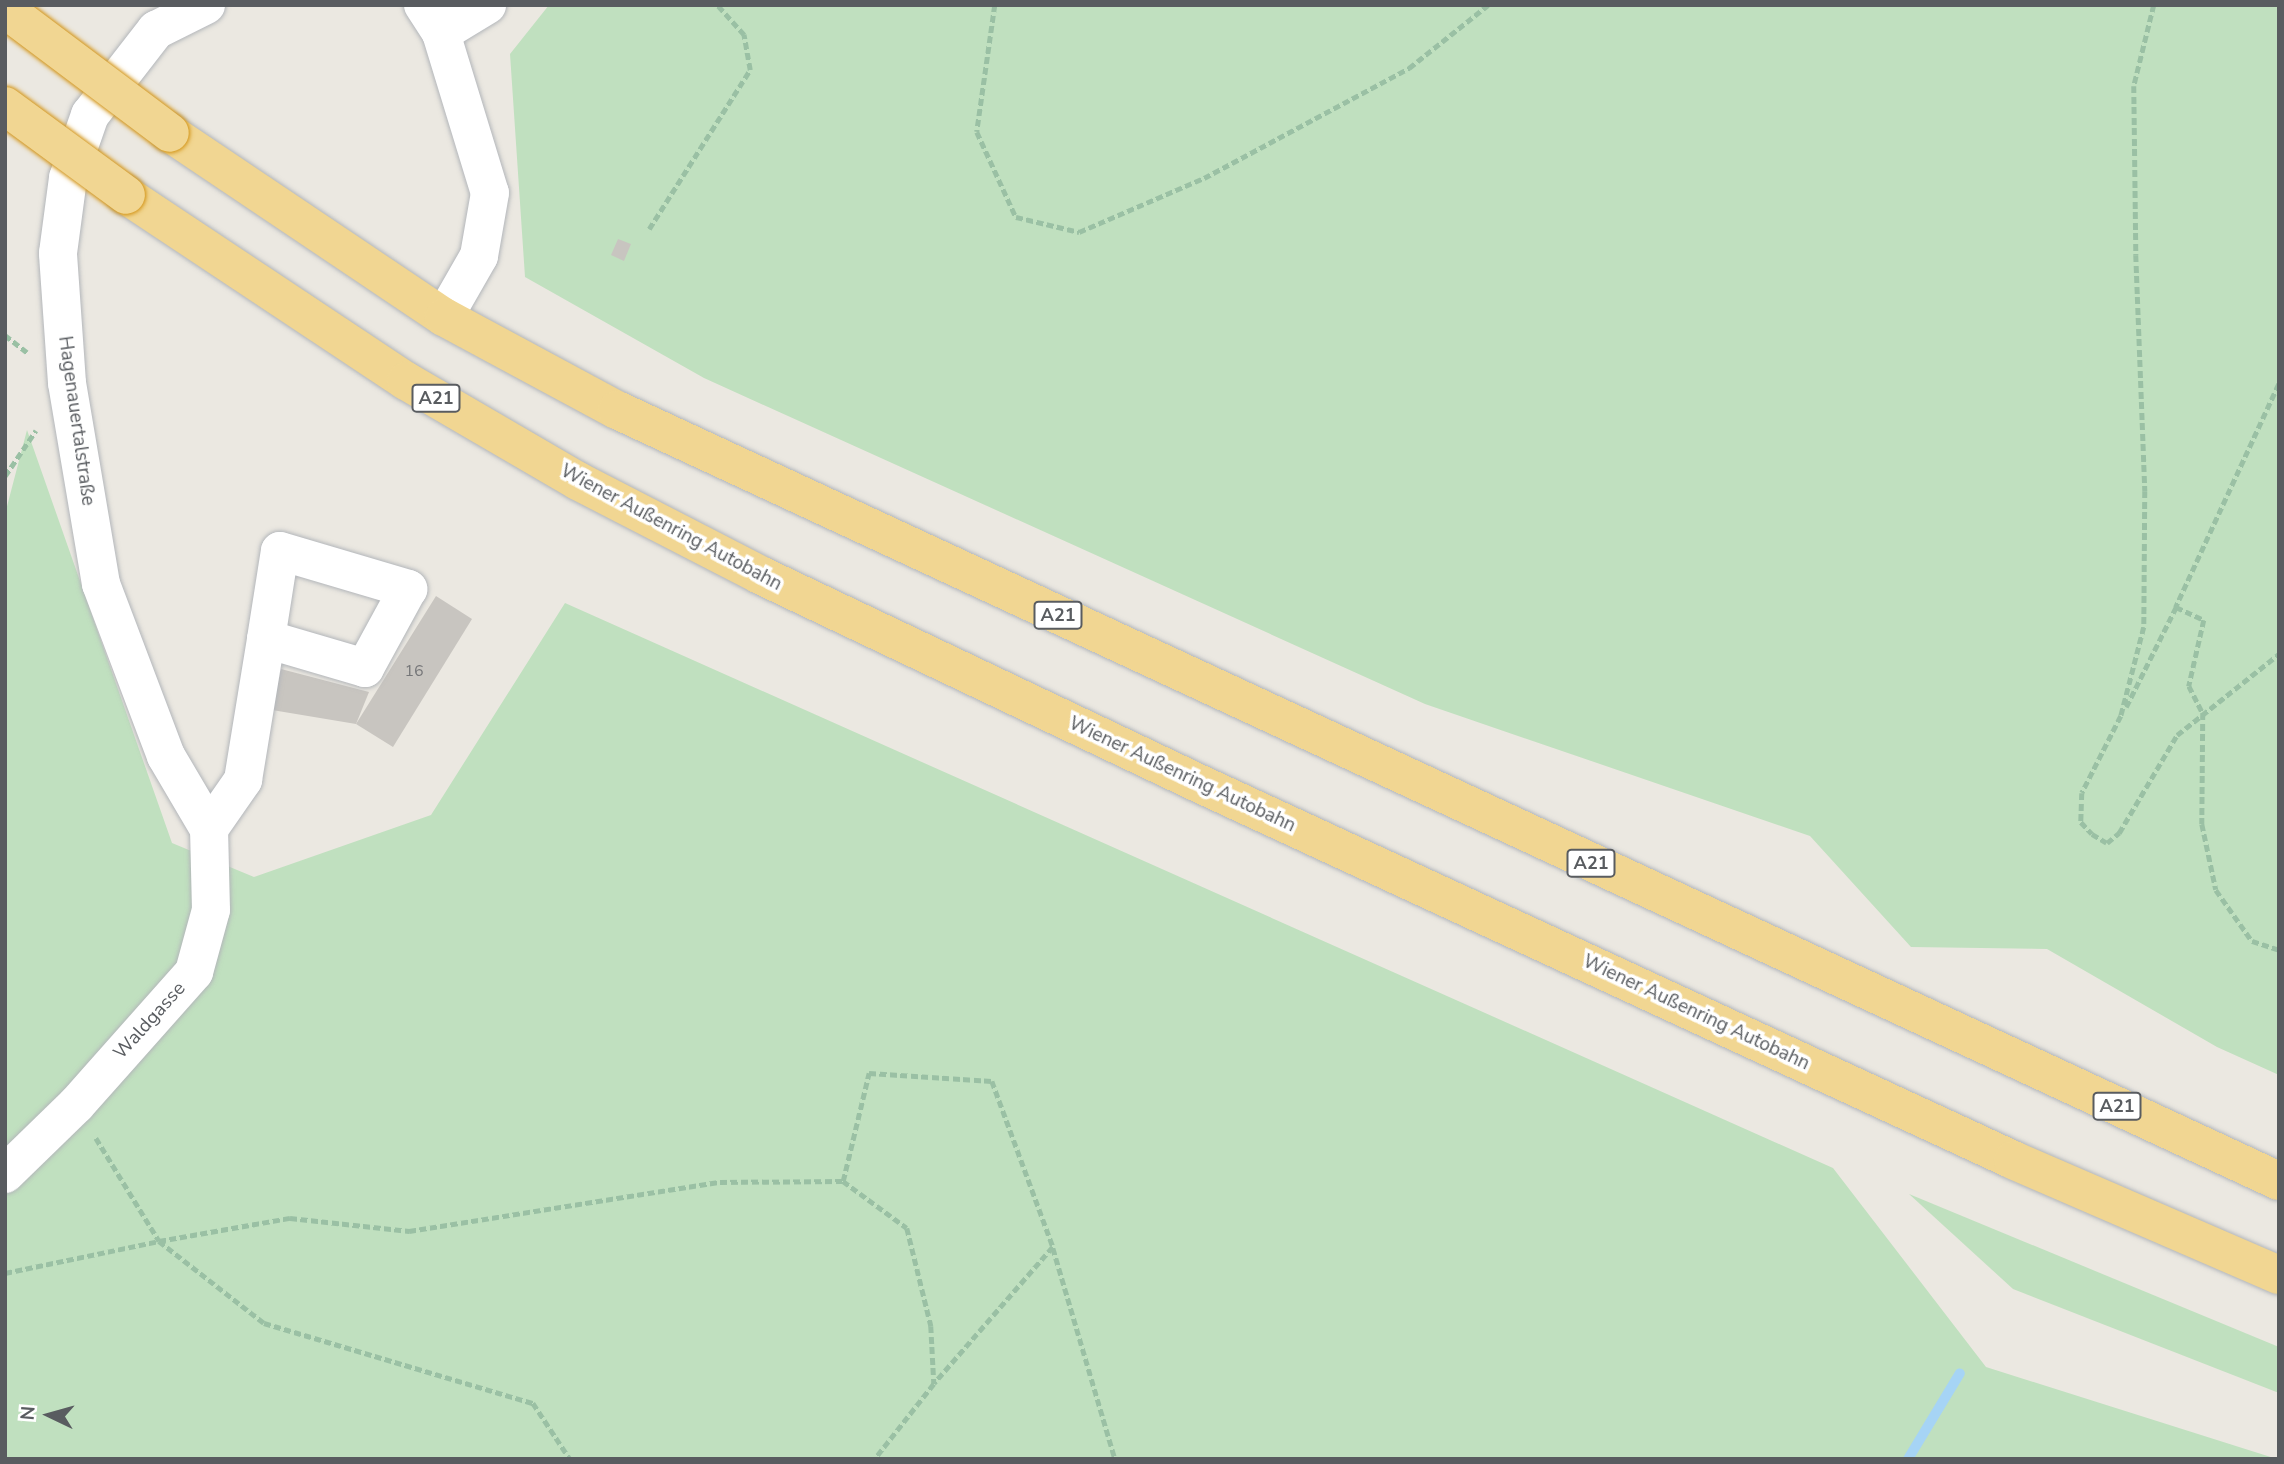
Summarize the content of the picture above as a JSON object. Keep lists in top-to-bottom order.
{
  "streets": {
    "highway": ["A21", "Wiener Außenring Autobahn"],
    "street": ["Hagenauertalstraße", "Waldgasse"]
  },
  "crossings": [
    ["Hagenauertalstraße", "Waldgasse"]
  ],
  "house_numbers": ["16"],
  "north": "left"
}
